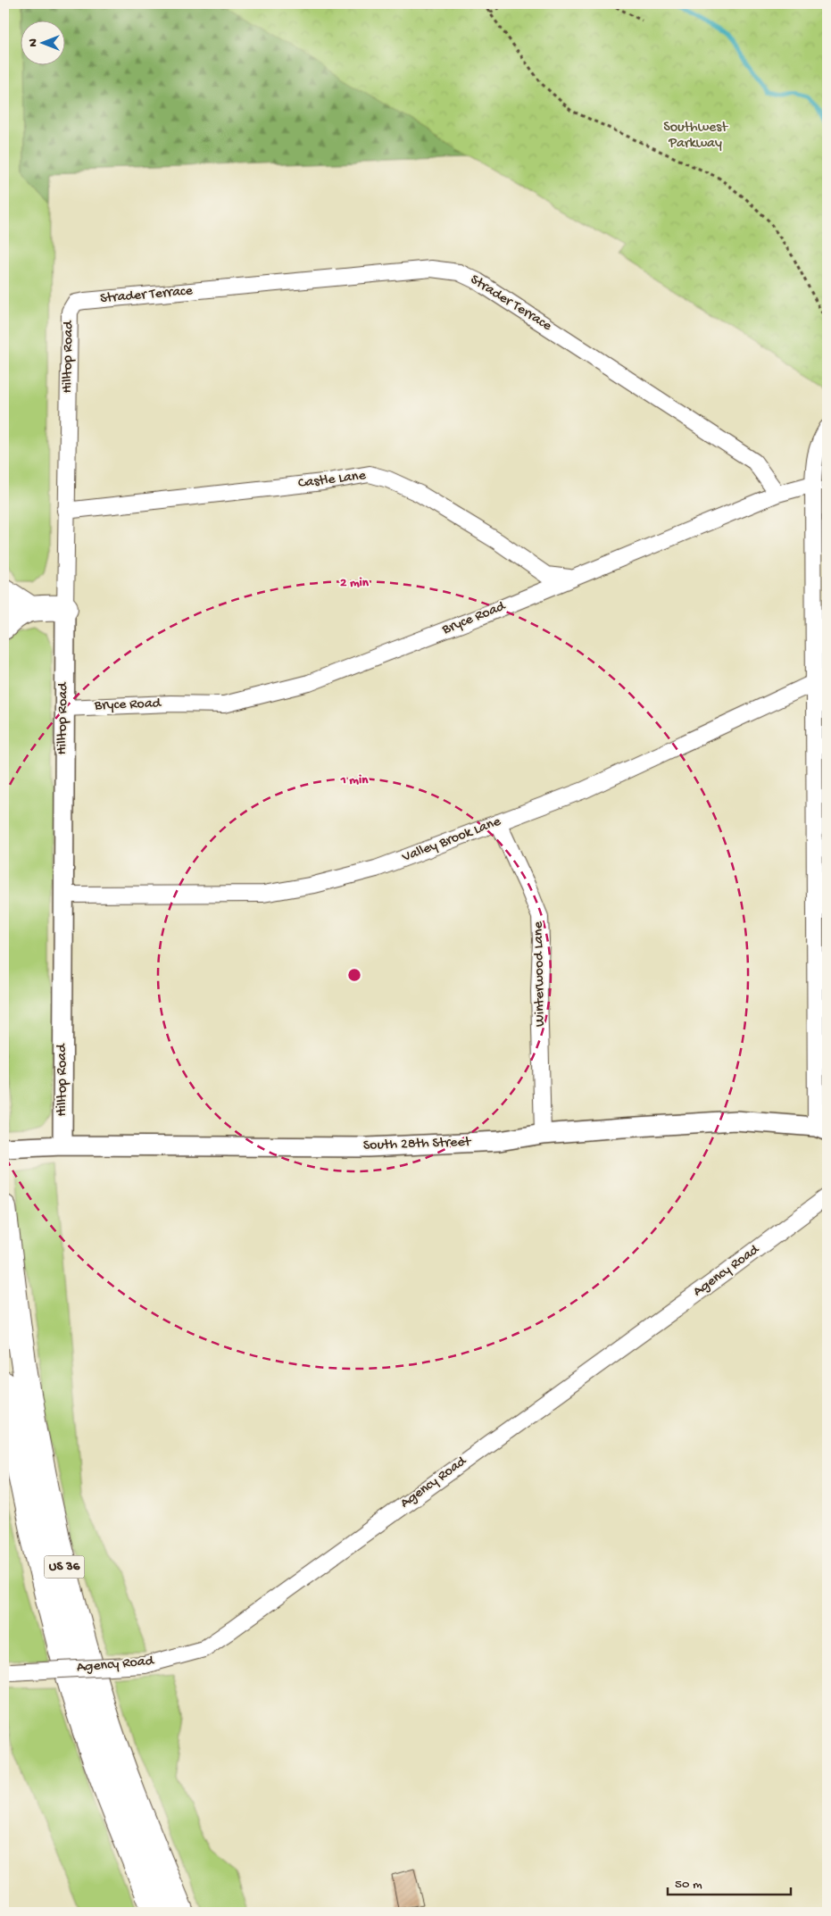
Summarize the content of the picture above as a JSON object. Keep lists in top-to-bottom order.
{
  "streets": {
    "highway": ["US 36"],
    "street": [
      "Strader Terrace",
      "Hilltop Road",
      "Castle Lane",
      "Bryce Road",
      "Valley Brook Lane",
      "Winterwood Lane",
      "South 28th Street",
      "Agency Road"
    ]
  },
  "crossings": [
    ["Strader Terrace", "Hilltop Road"],
    ["Strader Terrace", "Bryce Road"],
    ["Hilltop Road", "Castle Lane"],
    ["Hilltop Road", "Bryce Road"],
    ["Hilltop Road", "Valley Brook Lane"],
    ["Hilltop Road", "South 28th Street"],
    ["Castle Lane", "Bryce Road"],
    ["Valley Brook Lane", "Winterwood Lane"],
    ["Winterwood Lane", "South 28th Street"]
  ],
  "parks": ["Southwest Parkway"],
  "scale_bar": "50 m",
  "north": "left",
  "rings": ["2 min", "1 min"]
}
